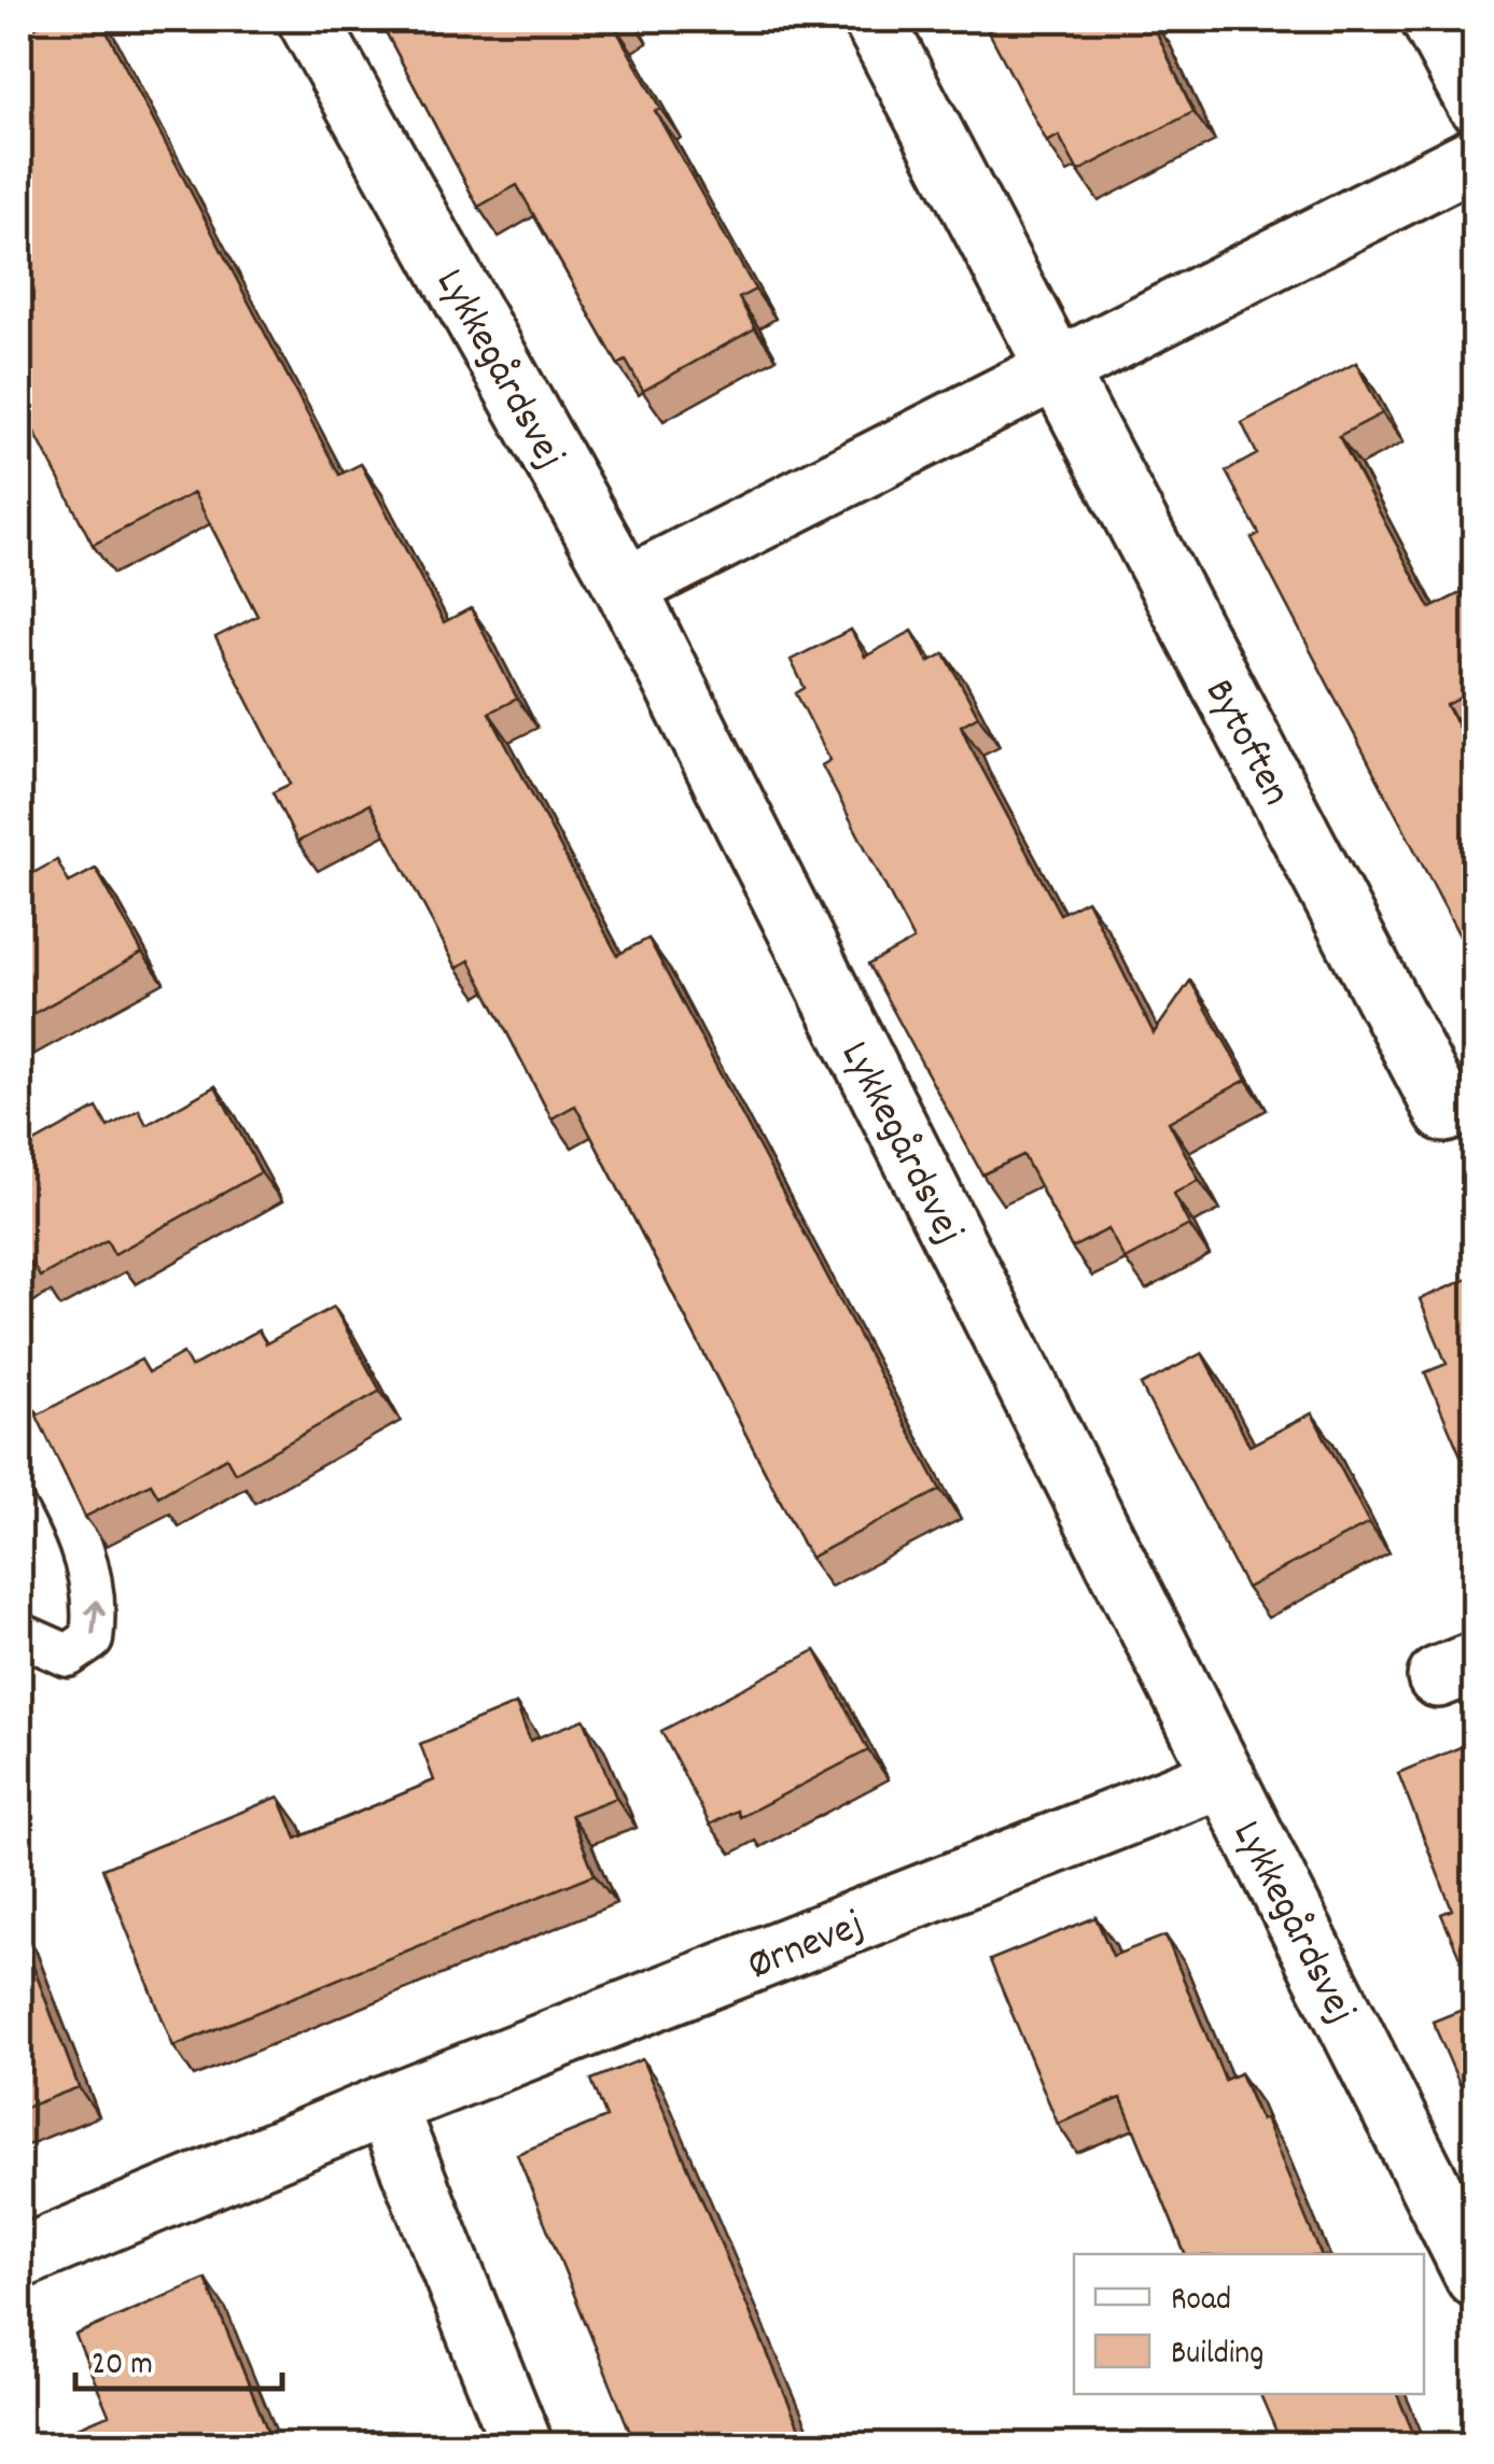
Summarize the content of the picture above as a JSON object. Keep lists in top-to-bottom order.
{
  "streets": {
    "street": ["Lykkegårdsvej", "Bytoften", "Ørnevej"]
  },
  "crossings": [
    ["Lykkegårdsvej", "Ørnevej"]
  ],
  "legend": ["Road", "Building"],
  "scale_bar": "20 m"
}
